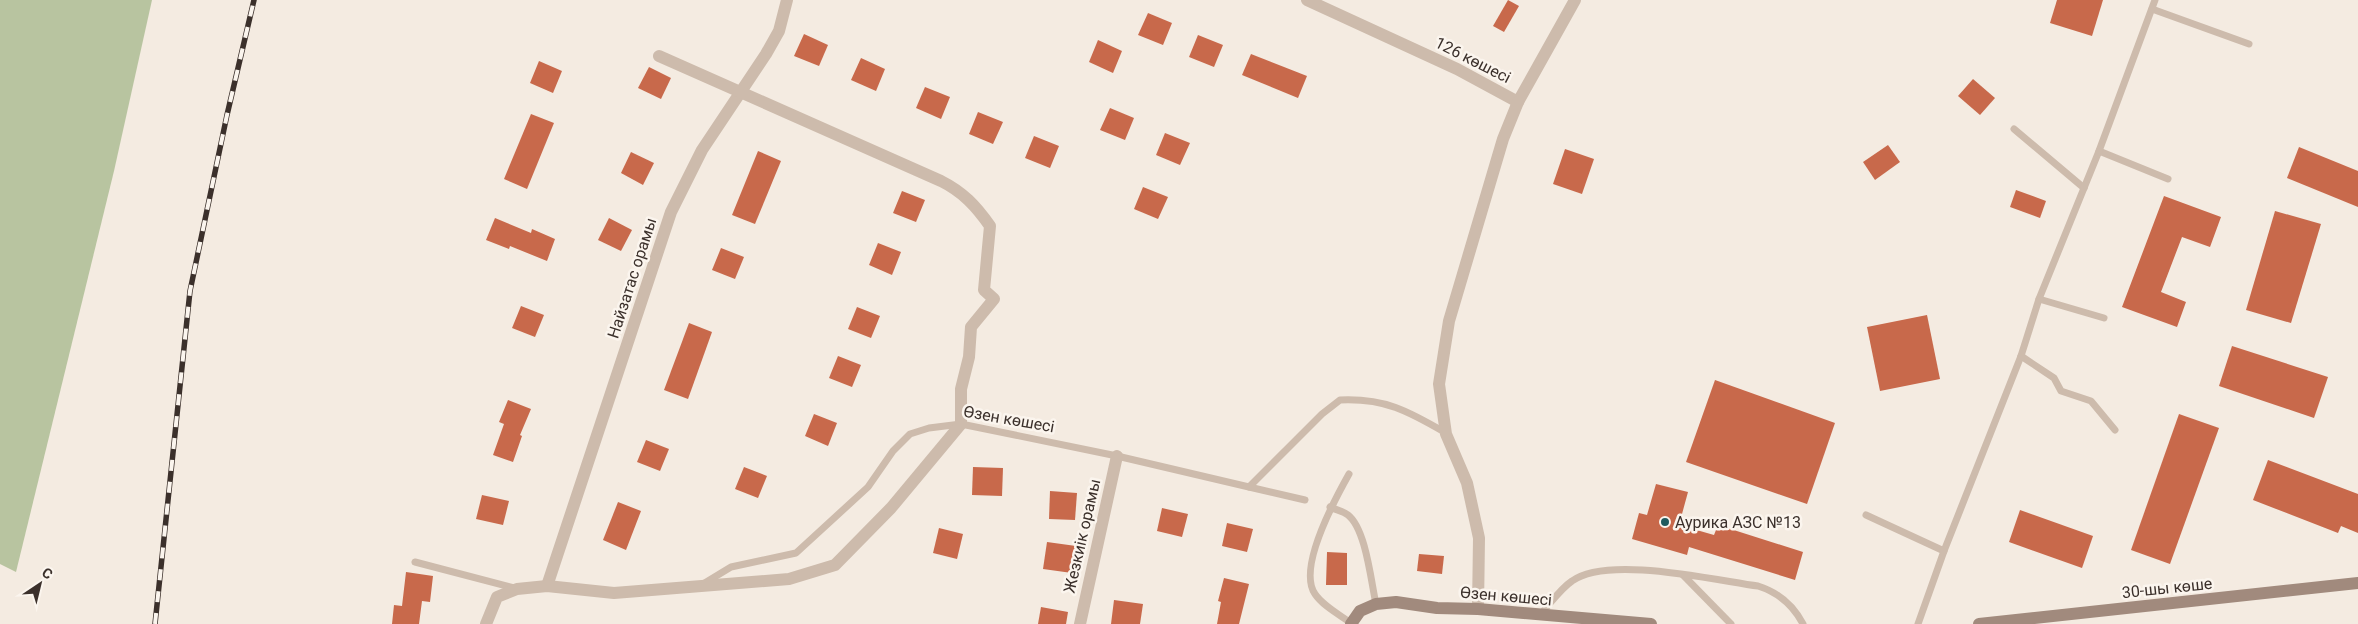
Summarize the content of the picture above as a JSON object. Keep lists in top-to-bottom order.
{
  "streets": {
    "main road": ["Өзен көшесі", "30-шы көше"],
    "street": ["126 көшесі", "Найзатас орамы", "Жезкиік орамы"]
  },
  "crossings": [
    ["Өзен көшесі", "Жезкиік орамы"]
  ],
  "places": ["Аурика АЗС №13"],
  "north": "top right"
}
